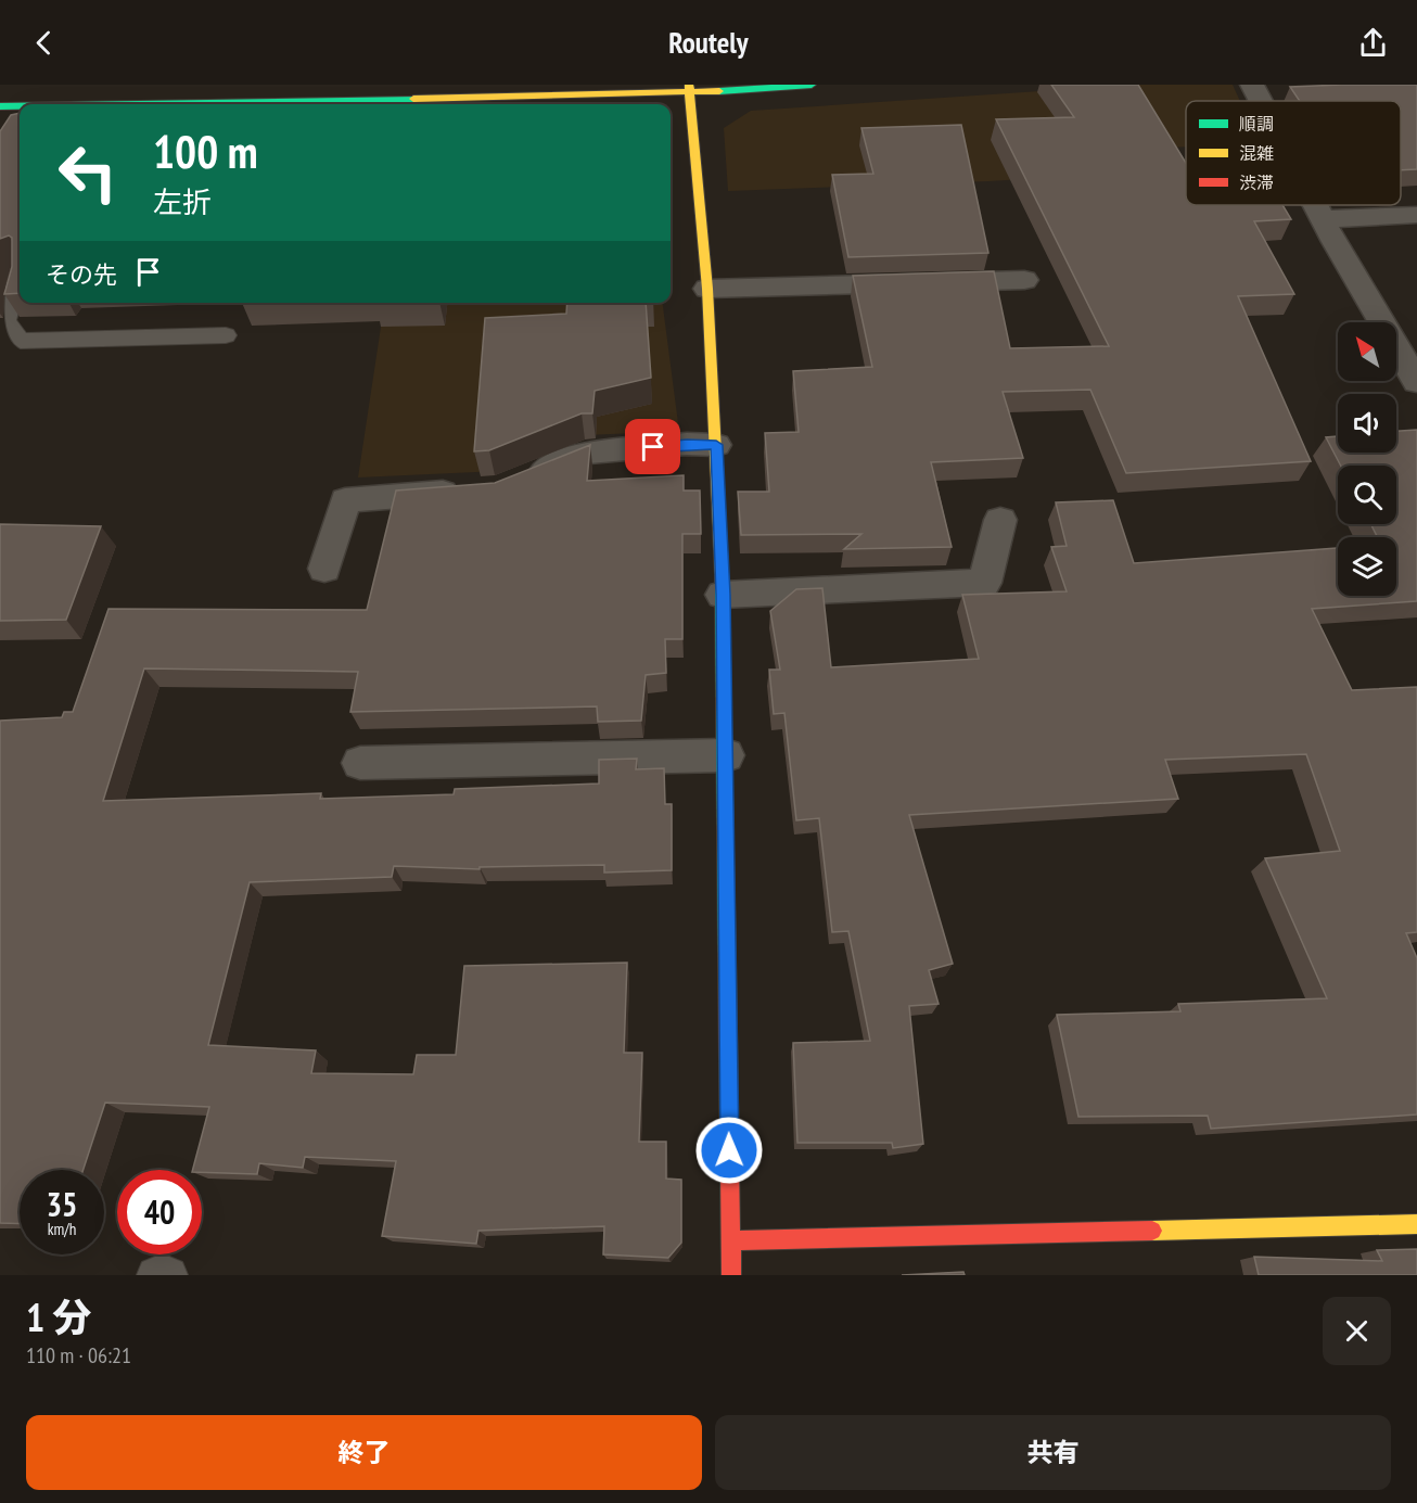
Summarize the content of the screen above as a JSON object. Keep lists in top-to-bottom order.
{
  "legend": ["順調", "混雑", "渋滞"],
  "north": "top left",
  "page": {
    "header": "Routely",
    "turn": ["100 m", "左折"],
    "then": "その先",
    "speed": "35 km/h",
    "limit": "40",
    "heading": ["1 分", "110 m · 06:21"],
    "buttons": ["終了", "共有"]
  }
}
